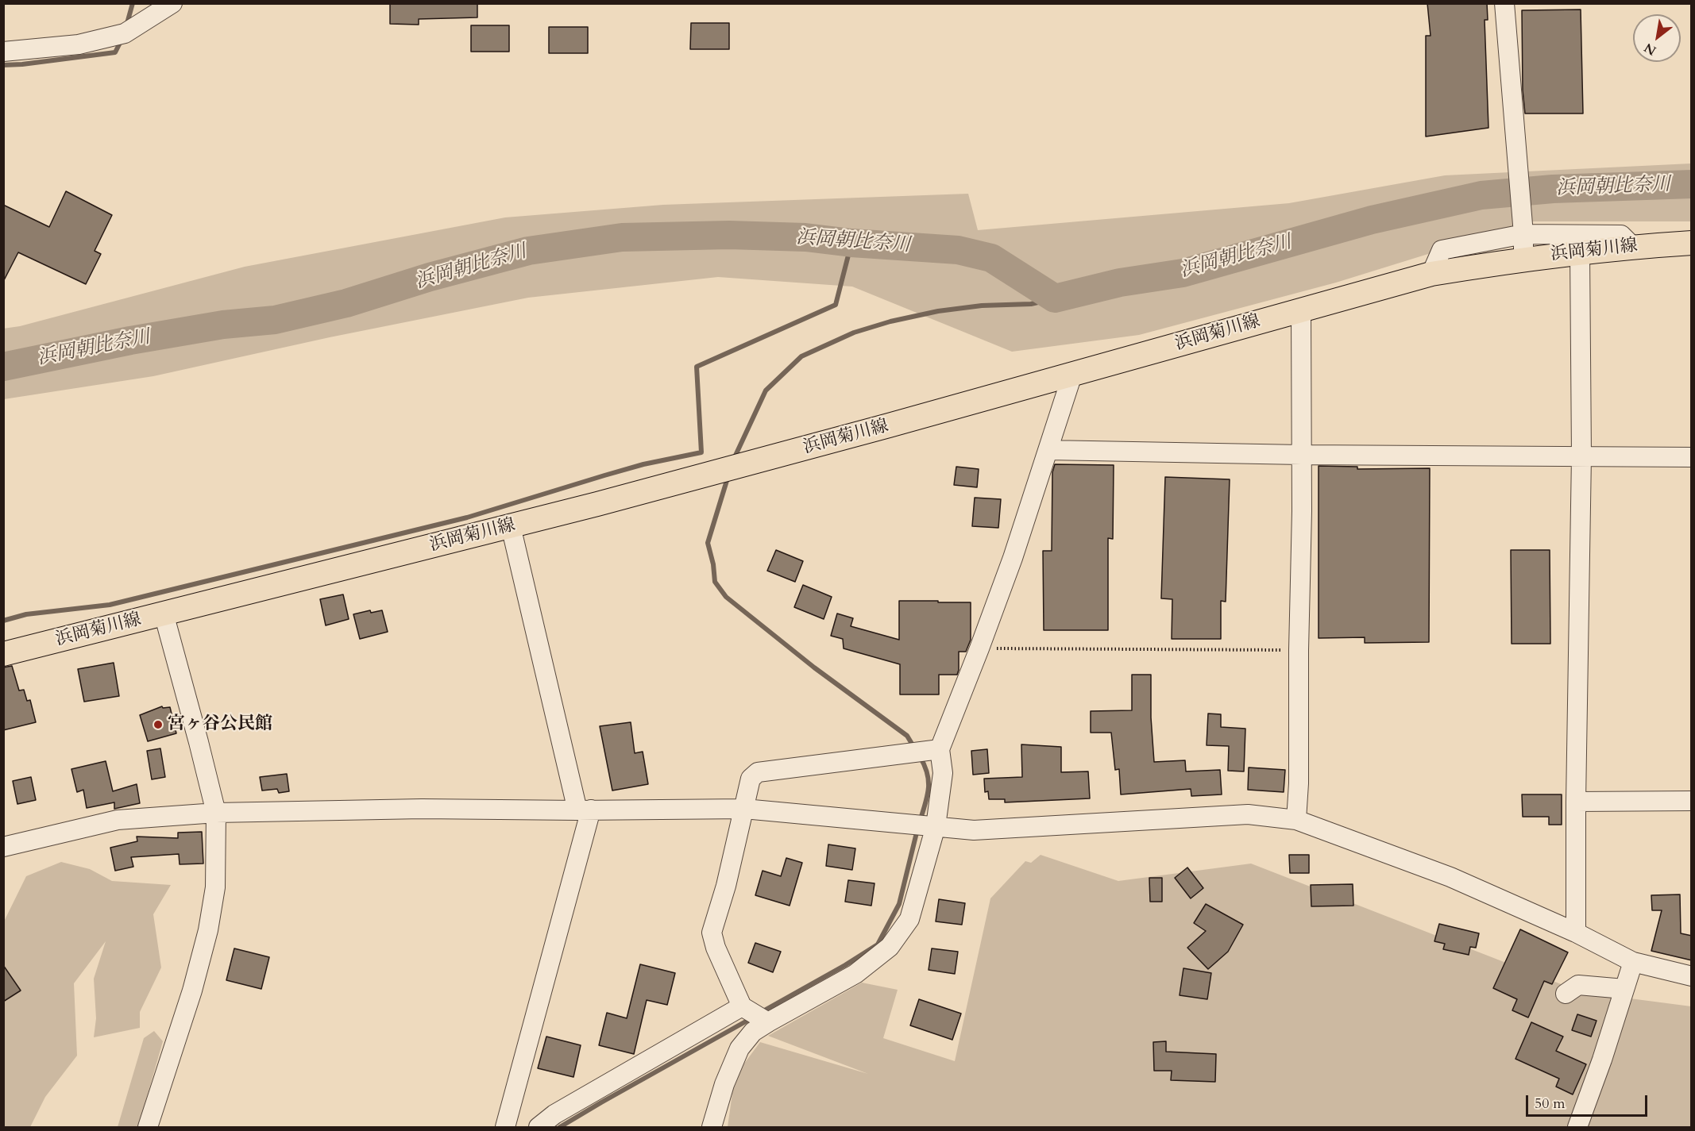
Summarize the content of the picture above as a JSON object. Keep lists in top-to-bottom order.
{
  "streets": {
    "main road": ["浜岡菊川線"]
  },
  "water": ["浜岡朝比奈川"],
  "places": ["宮ヶ谷公民館"],
  "scale_bar": "50 m",
  "north": "bottom left"
}
